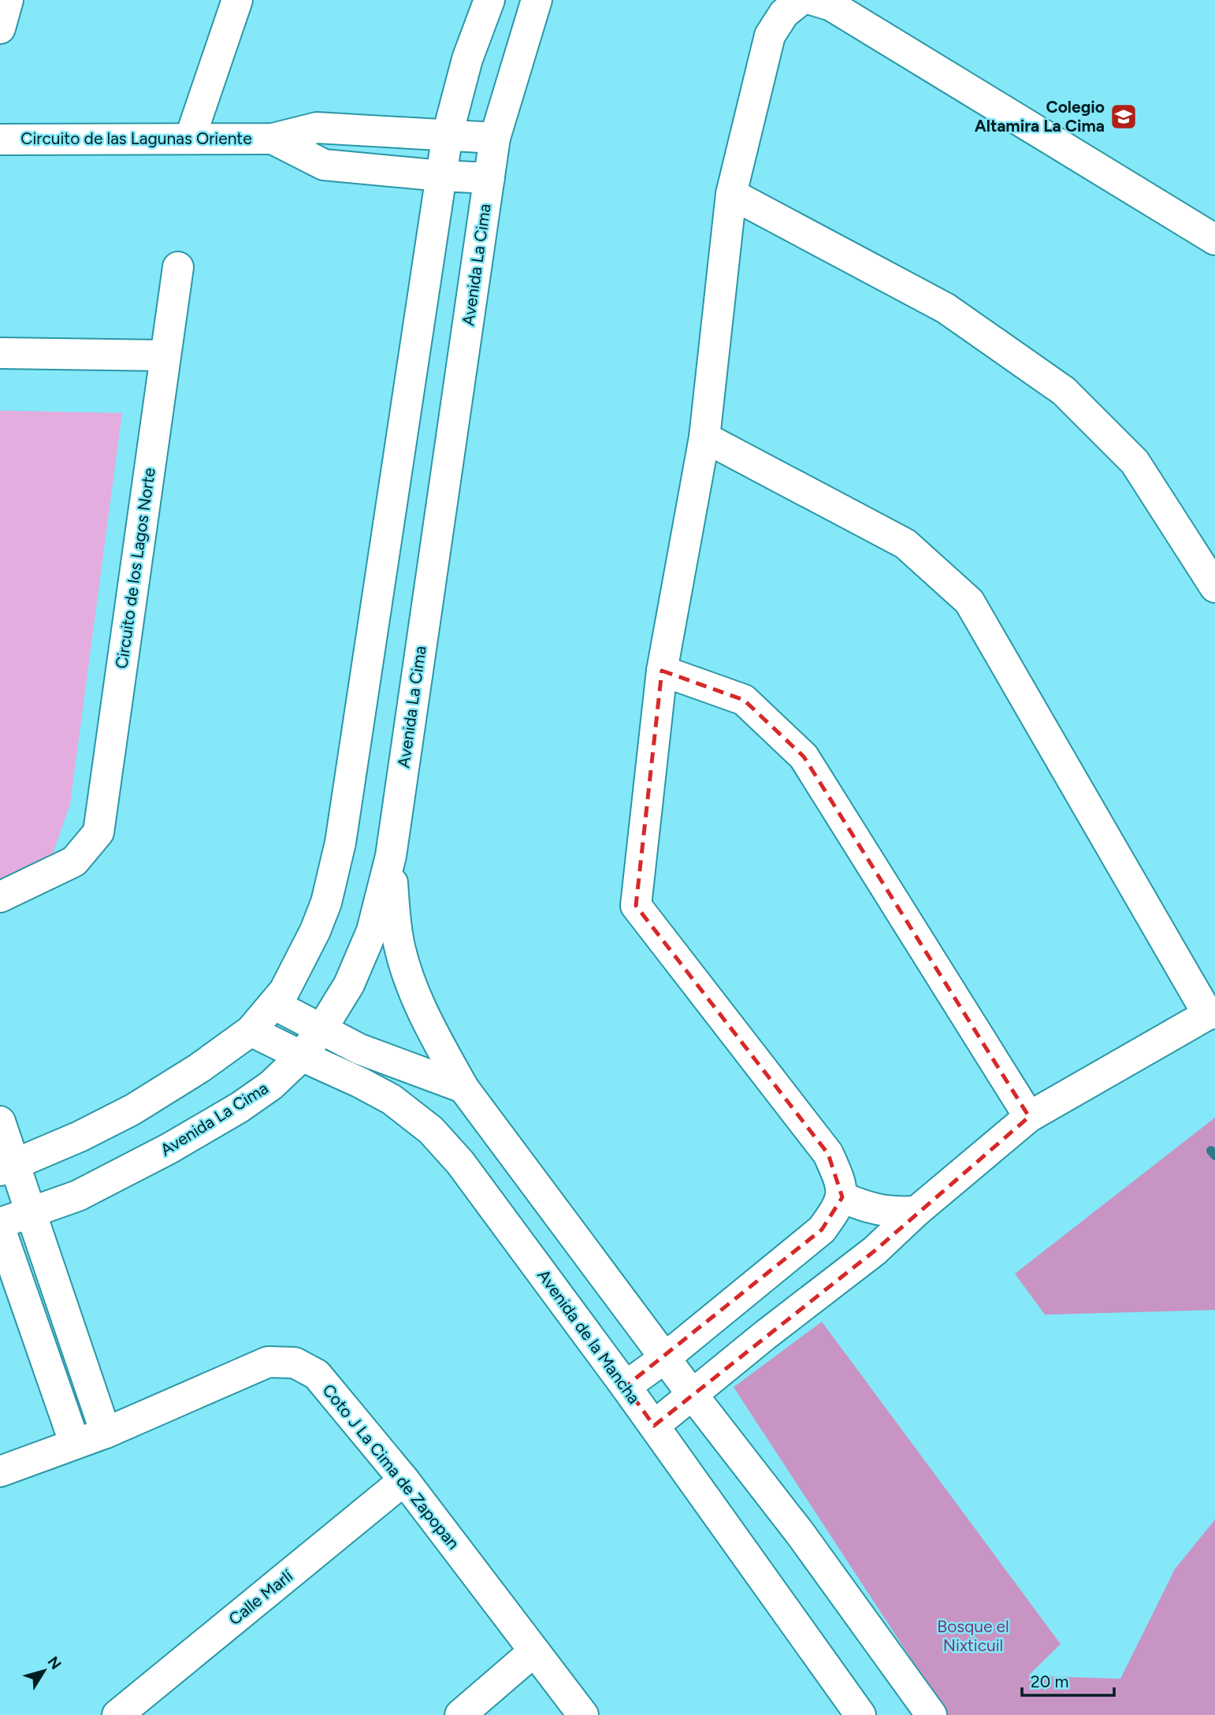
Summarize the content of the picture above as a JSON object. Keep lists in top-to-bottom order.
{
  "streets": {
    "street": [
      "Circuito de las Lagunas Oriente",
      "Avenida La Cima",
      "Circuito de los Lagos Norte",
      "Avenida de la Mancha",
      "Coto J La Cima de Zapopan",
      "Calle Marlí"
    ]
  },
  "crossings": [
    ["Circuito de las Lagunas Oriente", "Avenida La Cima"],
    ["Avenida La Cima", "Avenida de la Mancha"],
    ["Coto J La Cima de Zapopan", "Calle Marlí"]
  ],
  "parks": ["Bosque el Nixticuil"],
  "places": {
    "school or university": ["Colegio Altamira La Cima"]
  },
  "scale_bar": "20 m",
  "north": "top right"
}
